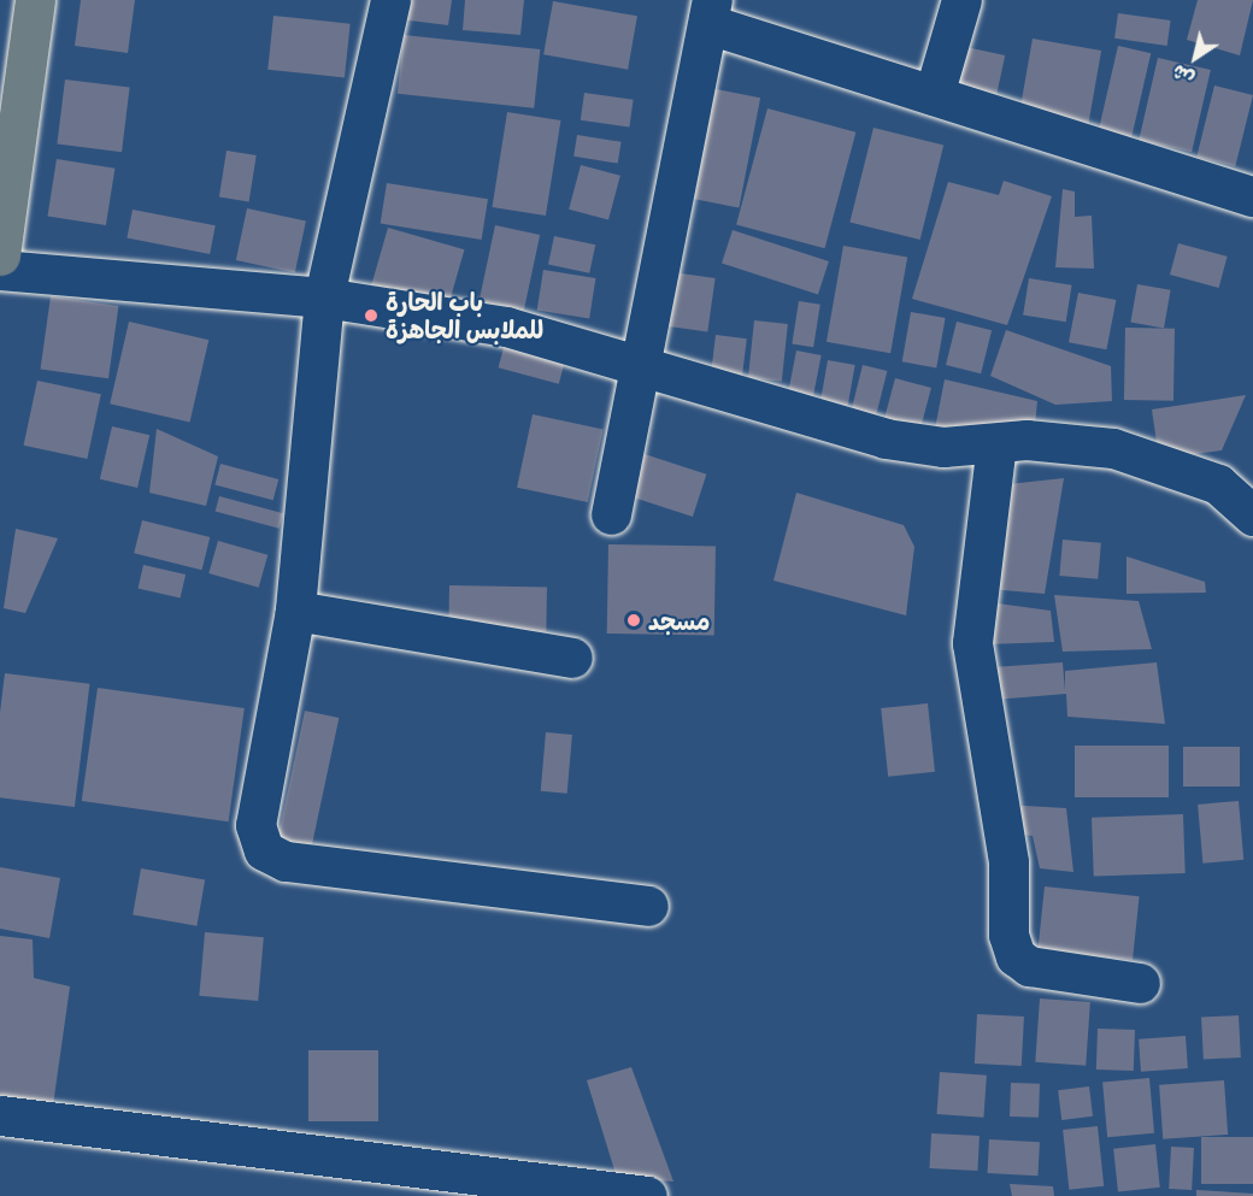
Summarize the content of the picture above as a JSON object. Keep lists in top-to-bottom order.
{
  "places": ["باب الحارة للملابس الجاهزة", "مسجد"],
  "north": "bottom left"
}
